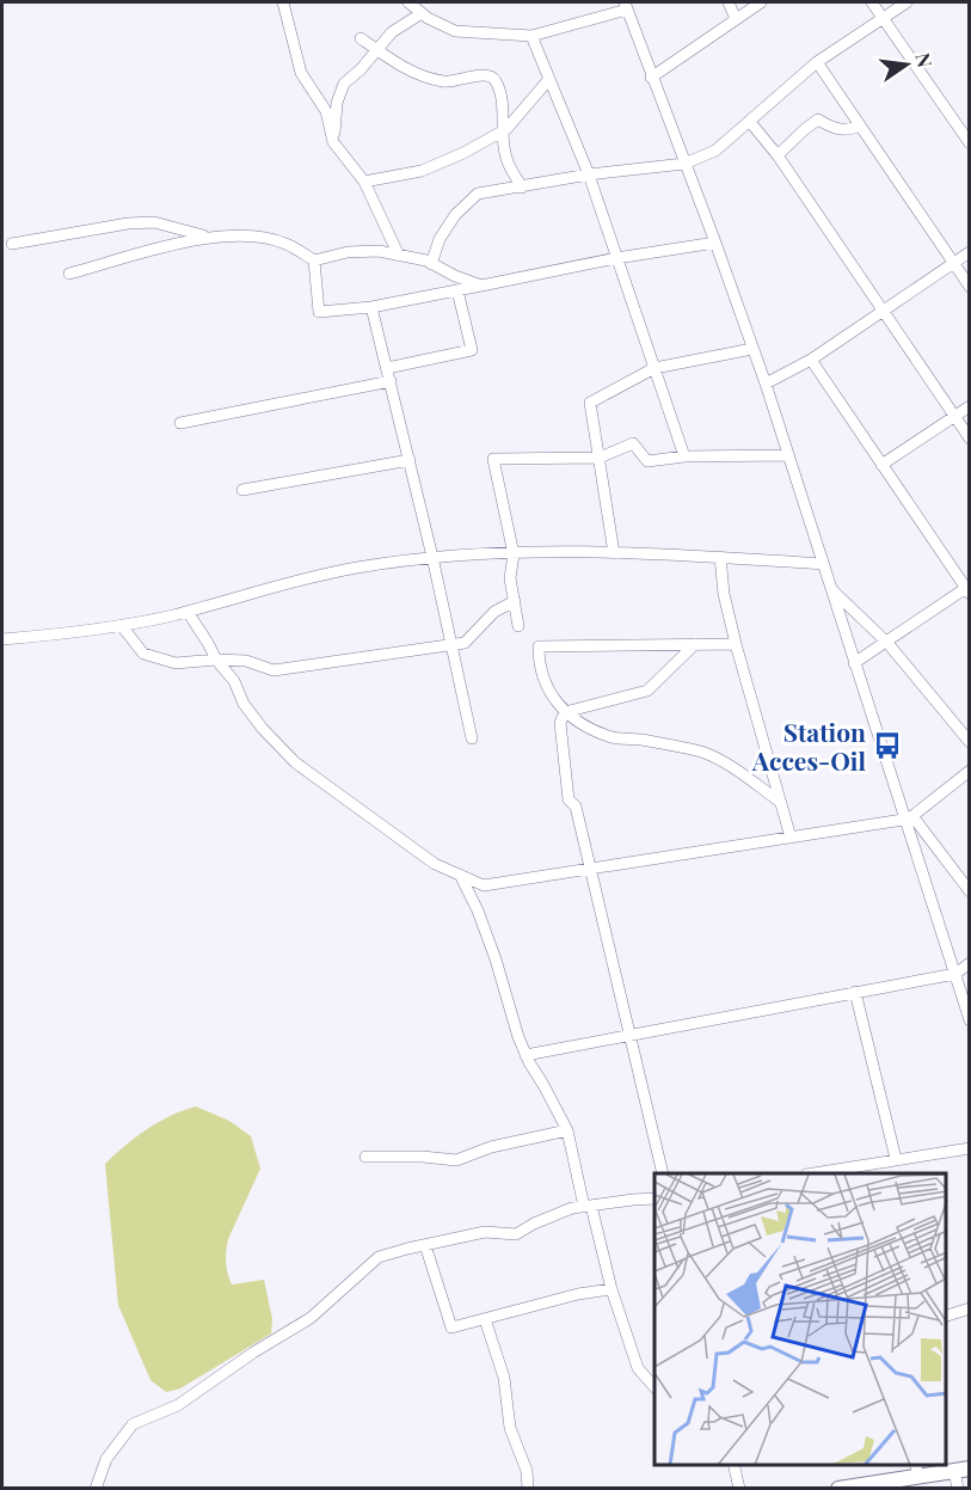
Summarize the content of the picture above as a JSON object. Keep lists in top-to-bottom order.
{
  "places": {
    "bus stop": ["Station Acces-Oil"]
  },
  "north": "right"
}
